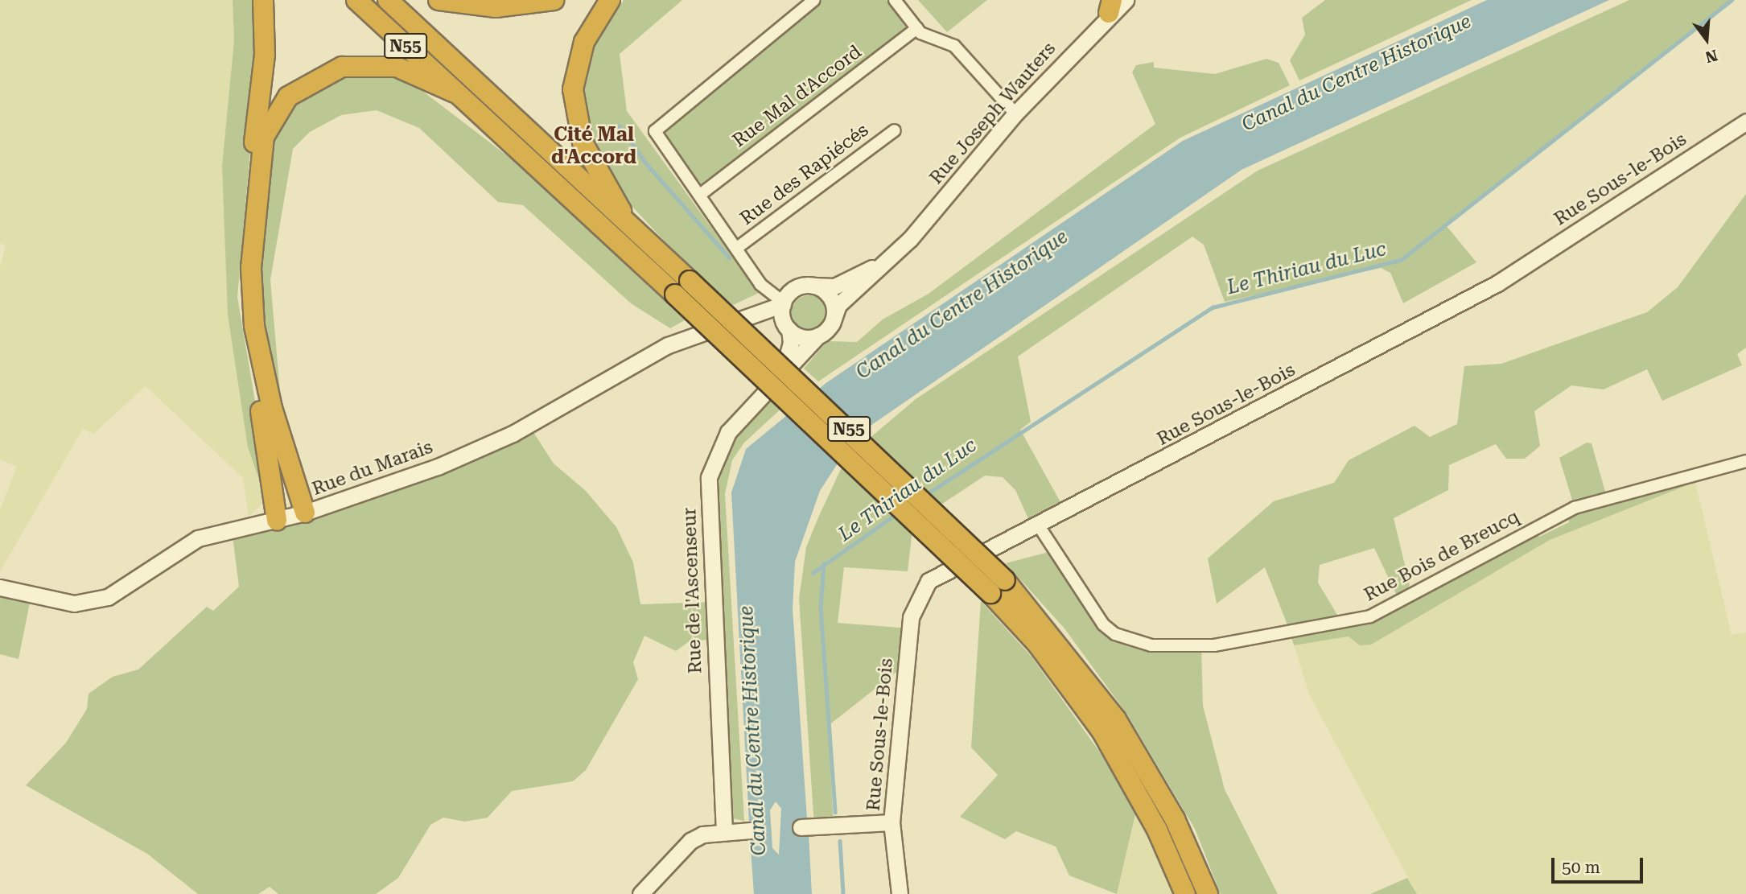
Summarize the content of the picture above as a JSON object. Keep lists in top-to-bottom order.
{
  "streets": {
    "highway": ["N55"],
    "street": [
      "Rue Mal d'Accord",
      "Rue Joseph Wauters",
      "Rue des Rapiécés",
      "Rue Sous-le-Bois",
      "Rue du Marais",
      "Rue Bois de Breucq",
      "Rue de l'Ascenseur"
    ]
  },
  "crossings": [
    ["Rue Joseph Wauters", "Rue du Marais"],
    ["Rue Joseph Wauters", "Rue de l'Ascenseur"],
    ["Rue Sous-le-Bois", "Rue Bois de Breucq"],
    ["Rue du Marais", "Rue de l'Ascenseur"]
  ],
  "districts": ["Cité Mal d'Accord"],
  "water": ["Canal du Centre Historique", "Le Thiriau du Luc"],
  "scale_bar": "50 m",
  "north": "bottom"
}
